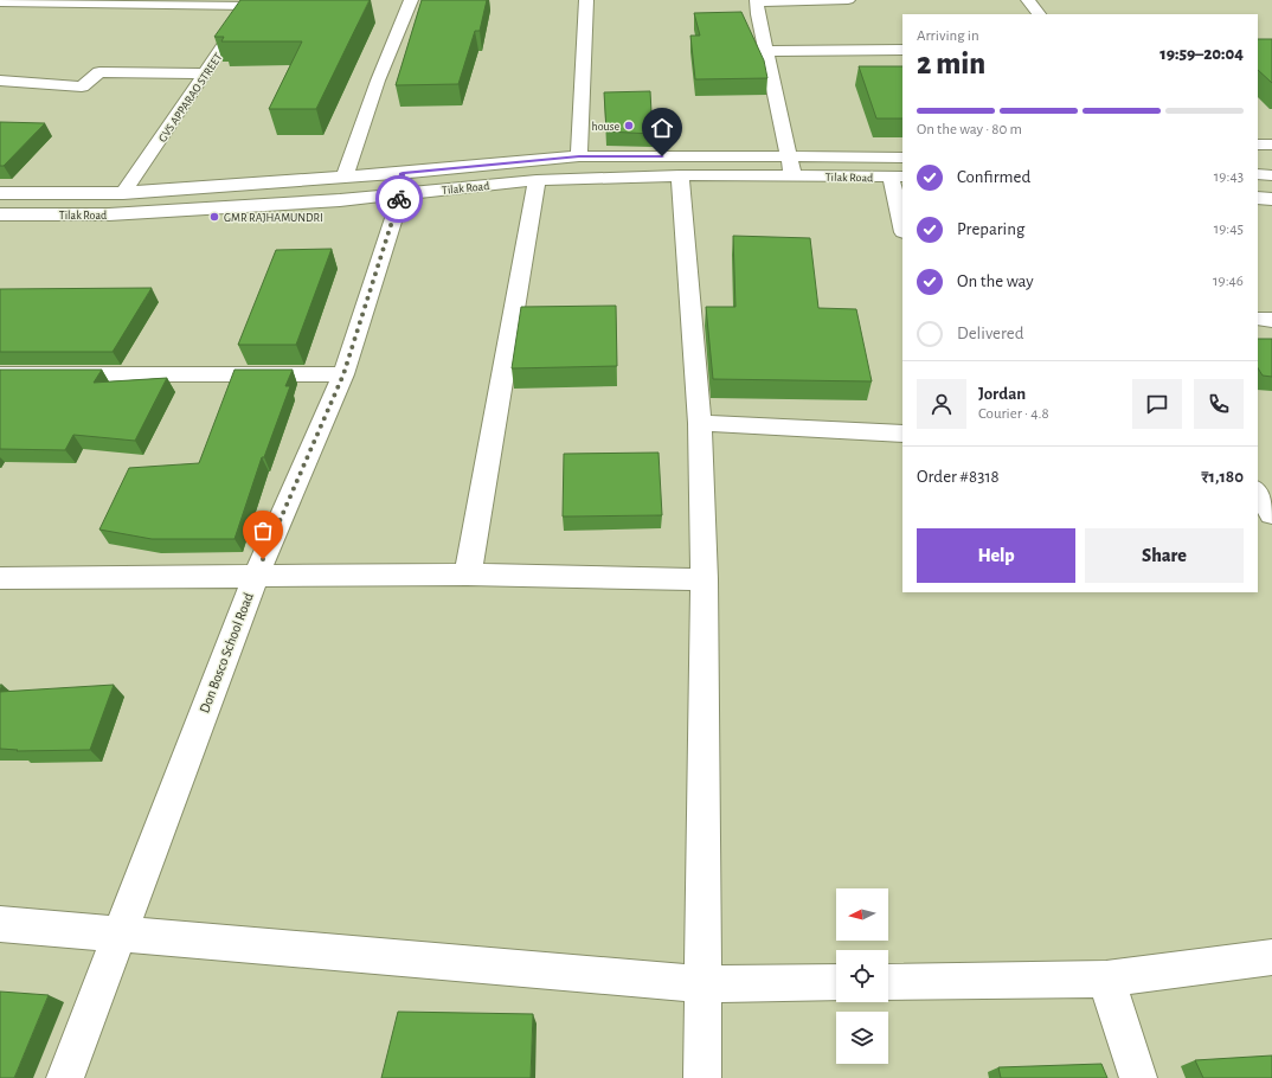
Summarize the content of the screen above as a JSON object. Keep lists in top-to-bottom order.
{
  "streets": {
    "street": ["GVS APPARAO STREET", "Tilak Road", "Don Bosco School Road"]
  },
  "crossings": [
    ["GVS APPARAO STREET", "Tilak Road"],
    ["Tilak Road", "Don Bosco School Road"]
  ],
  "places": ["house", "GMR RAJHAMUNDRI"],
  "north": "left",
  "page": {
    "heading": ["2 min", "Arriving in", "19:59–20:04"],
    "panel": [
      "Jordan",
      "Courier · 4.8",
      "Order #8318",
      "₹1,180"
    ],
    "bar": "On the way · 80 m",
    "list": [
      ["Confirmed", "19:43"],
      ["Preparing", "19:45"],
      ["On the way", "19:46"],
      "Delivered"
    ],
    "buttons": ["Help", "Share"]
  }
}
